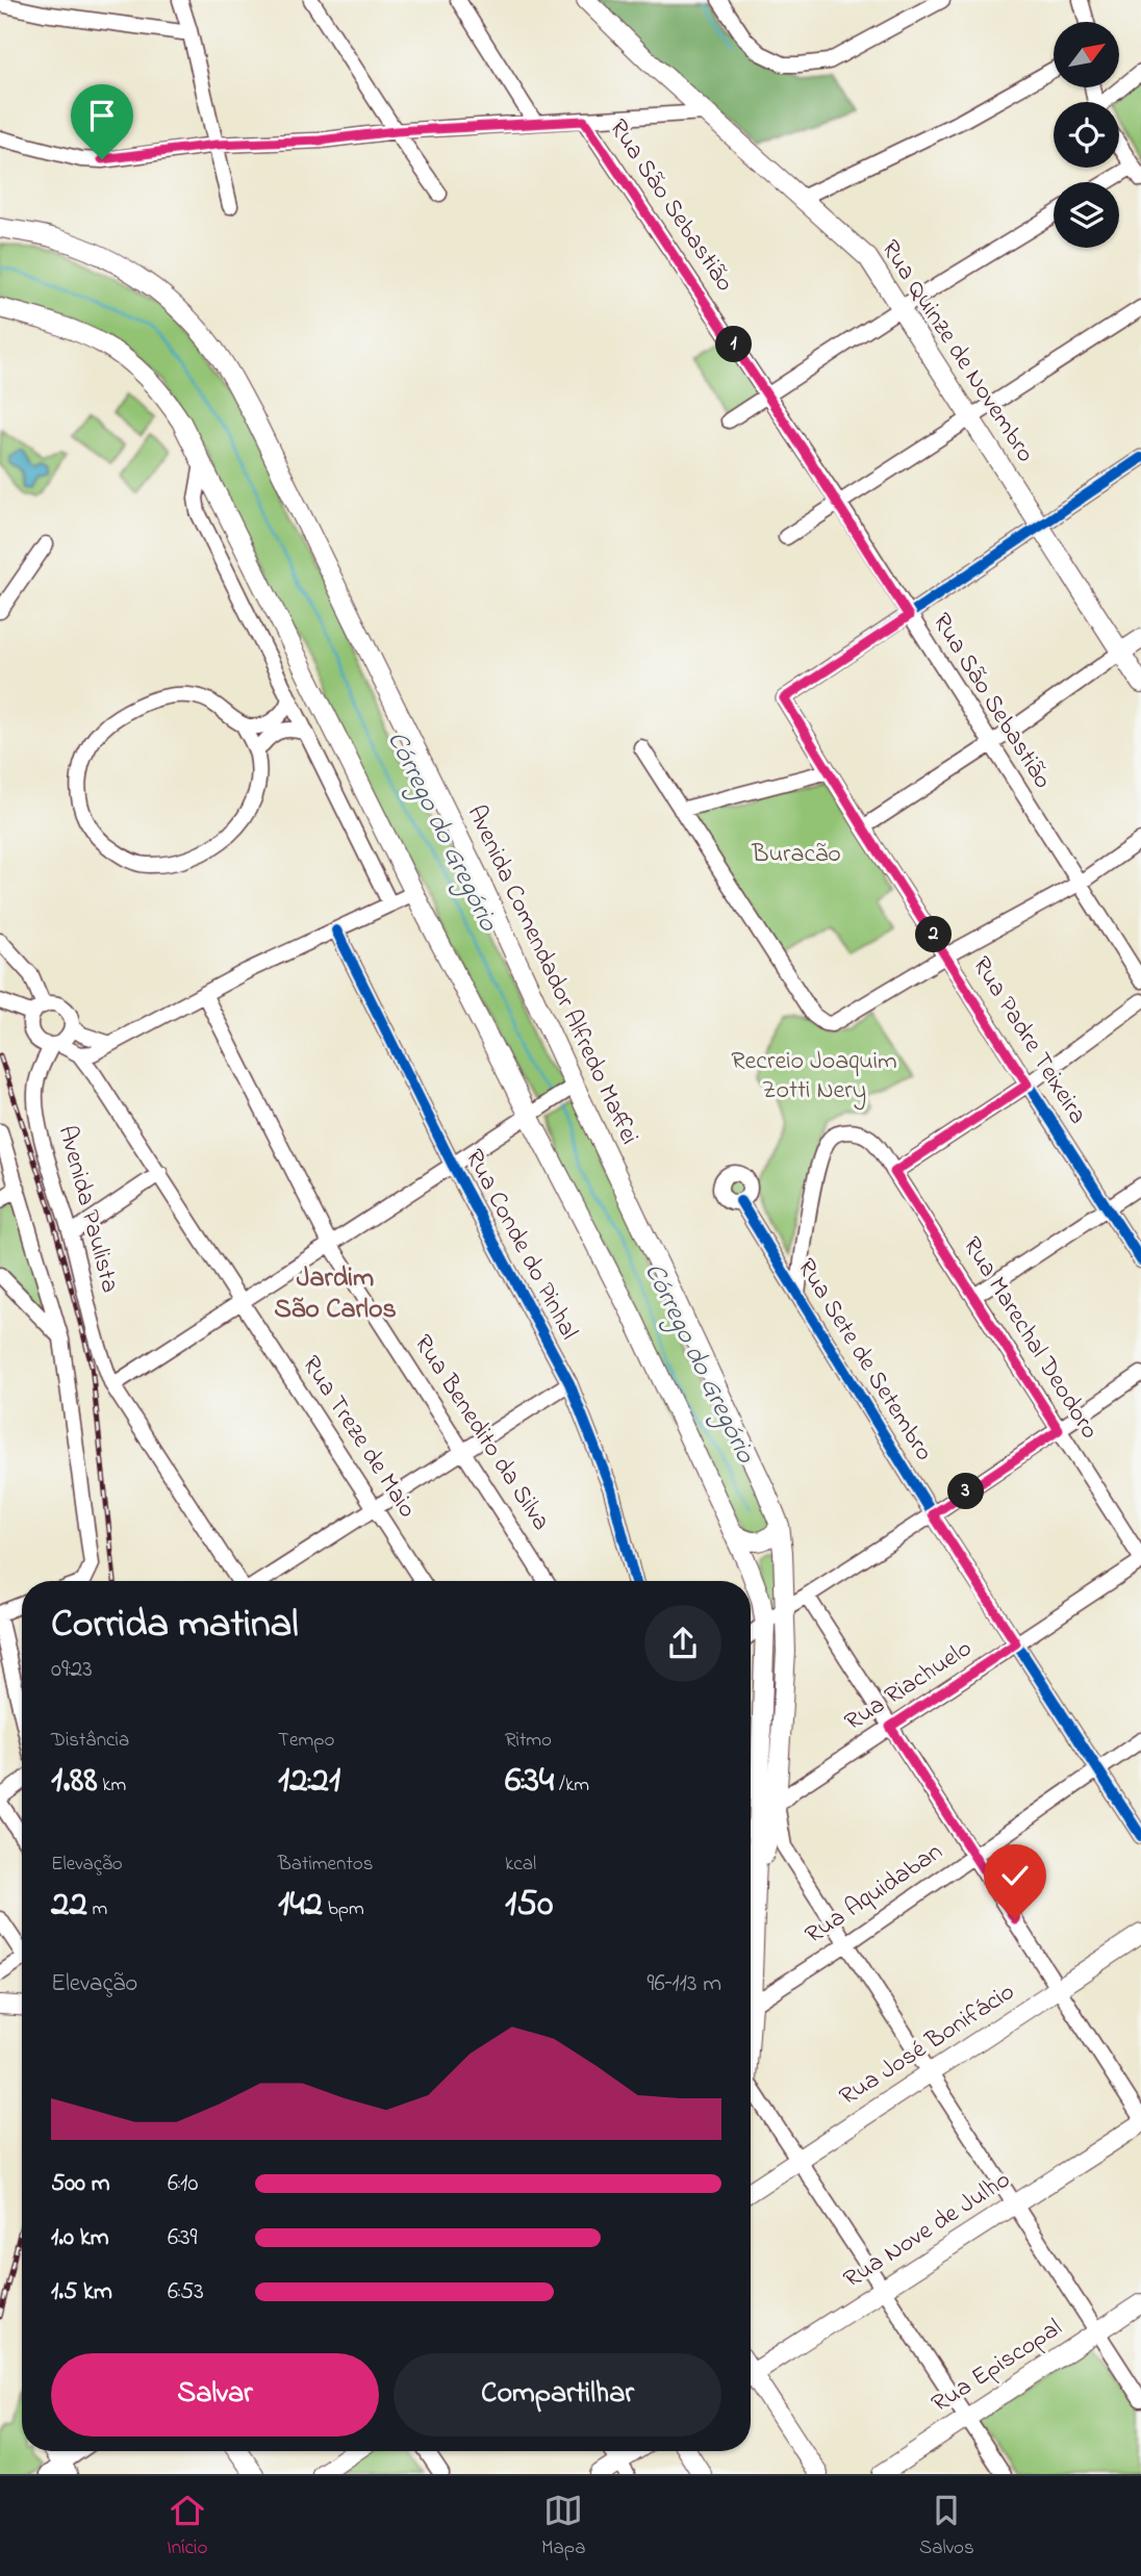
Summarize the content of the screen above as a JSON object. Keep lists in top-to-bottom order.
{
  "streets": {
    "main road": [
      "Rua Quinze de Novembro",
      "Avenida Comendador Alfredo Maffei",
      "Rua José Bonifácio",
      "Rua Nove de Julho",
      "Rua Episcopal"
    ],
    "street": [
      "Rua São Sebastião",
      "Rua Padre Teixeira",
      "Avenida Paulista",
      "Rua Conde do Pinhal",
      "Rua Marechal Deodoro",
      "Rua Sete de Setembro",
      "Rua Benedito da Silva",
      "Rua Treze de Maio",
      "Rua Riachuelo",
      "Rua Aquidaban"
    ]
  },
  "crossings": [
    ["Rua São Sebastião", "Rua Padre Teixeira"],
    ["Avenida Comendador Alfredo Maffei", "Rua Riachuelo"],
    ["Avenida Paulista", "Rua Treze de Maio"],
    ["Rua Marechal Deodoro", "Rua Sete de Setembro"],
    ["Rua Marechal Deodoro", "Rua Riachuelo"],
    ["Rua Sete de Setembro", "Rua Riachuelo"],
    ["Rua Sete de Setembro", "Rua Aquidaban"]
  ],
  "districts": ["Jardim São Carlos"],
  "water": ["Córrego do Gregório"],
  "parks": ["Buracão", "Recreio Joaquim Zotti Nery"],
  "north": "top right",
  "page": {
    "pins": ["1", "2", "3"],
    "heading": ["Corrida matinal", "09:23"],
    "stats": [
      ["Distância", "1.88 km"],
      ["Tempo", "12:21"],
      ["Ritmo", "6:34 /km"],
      ["Elevação", "22 m"],
      ["Batimentos", "142 bpm"],
      ["kcal", "150"]
    ],
    "chart": ["Elevação", "96–113 m"],
    "list": [
      {
        "name": "500 m",
        "note": "6:10"
      },
      {
        "name": "1.0 km",
        "note": "6:39"
      },
      {
        "name": "1.5 km",
        "note": "6:53"
      }
    ],
    "buttons": ["Salvar", "Compartilhar"],
    "tabs": ["Início", "Mapa", "Salvos"]
  }
}
